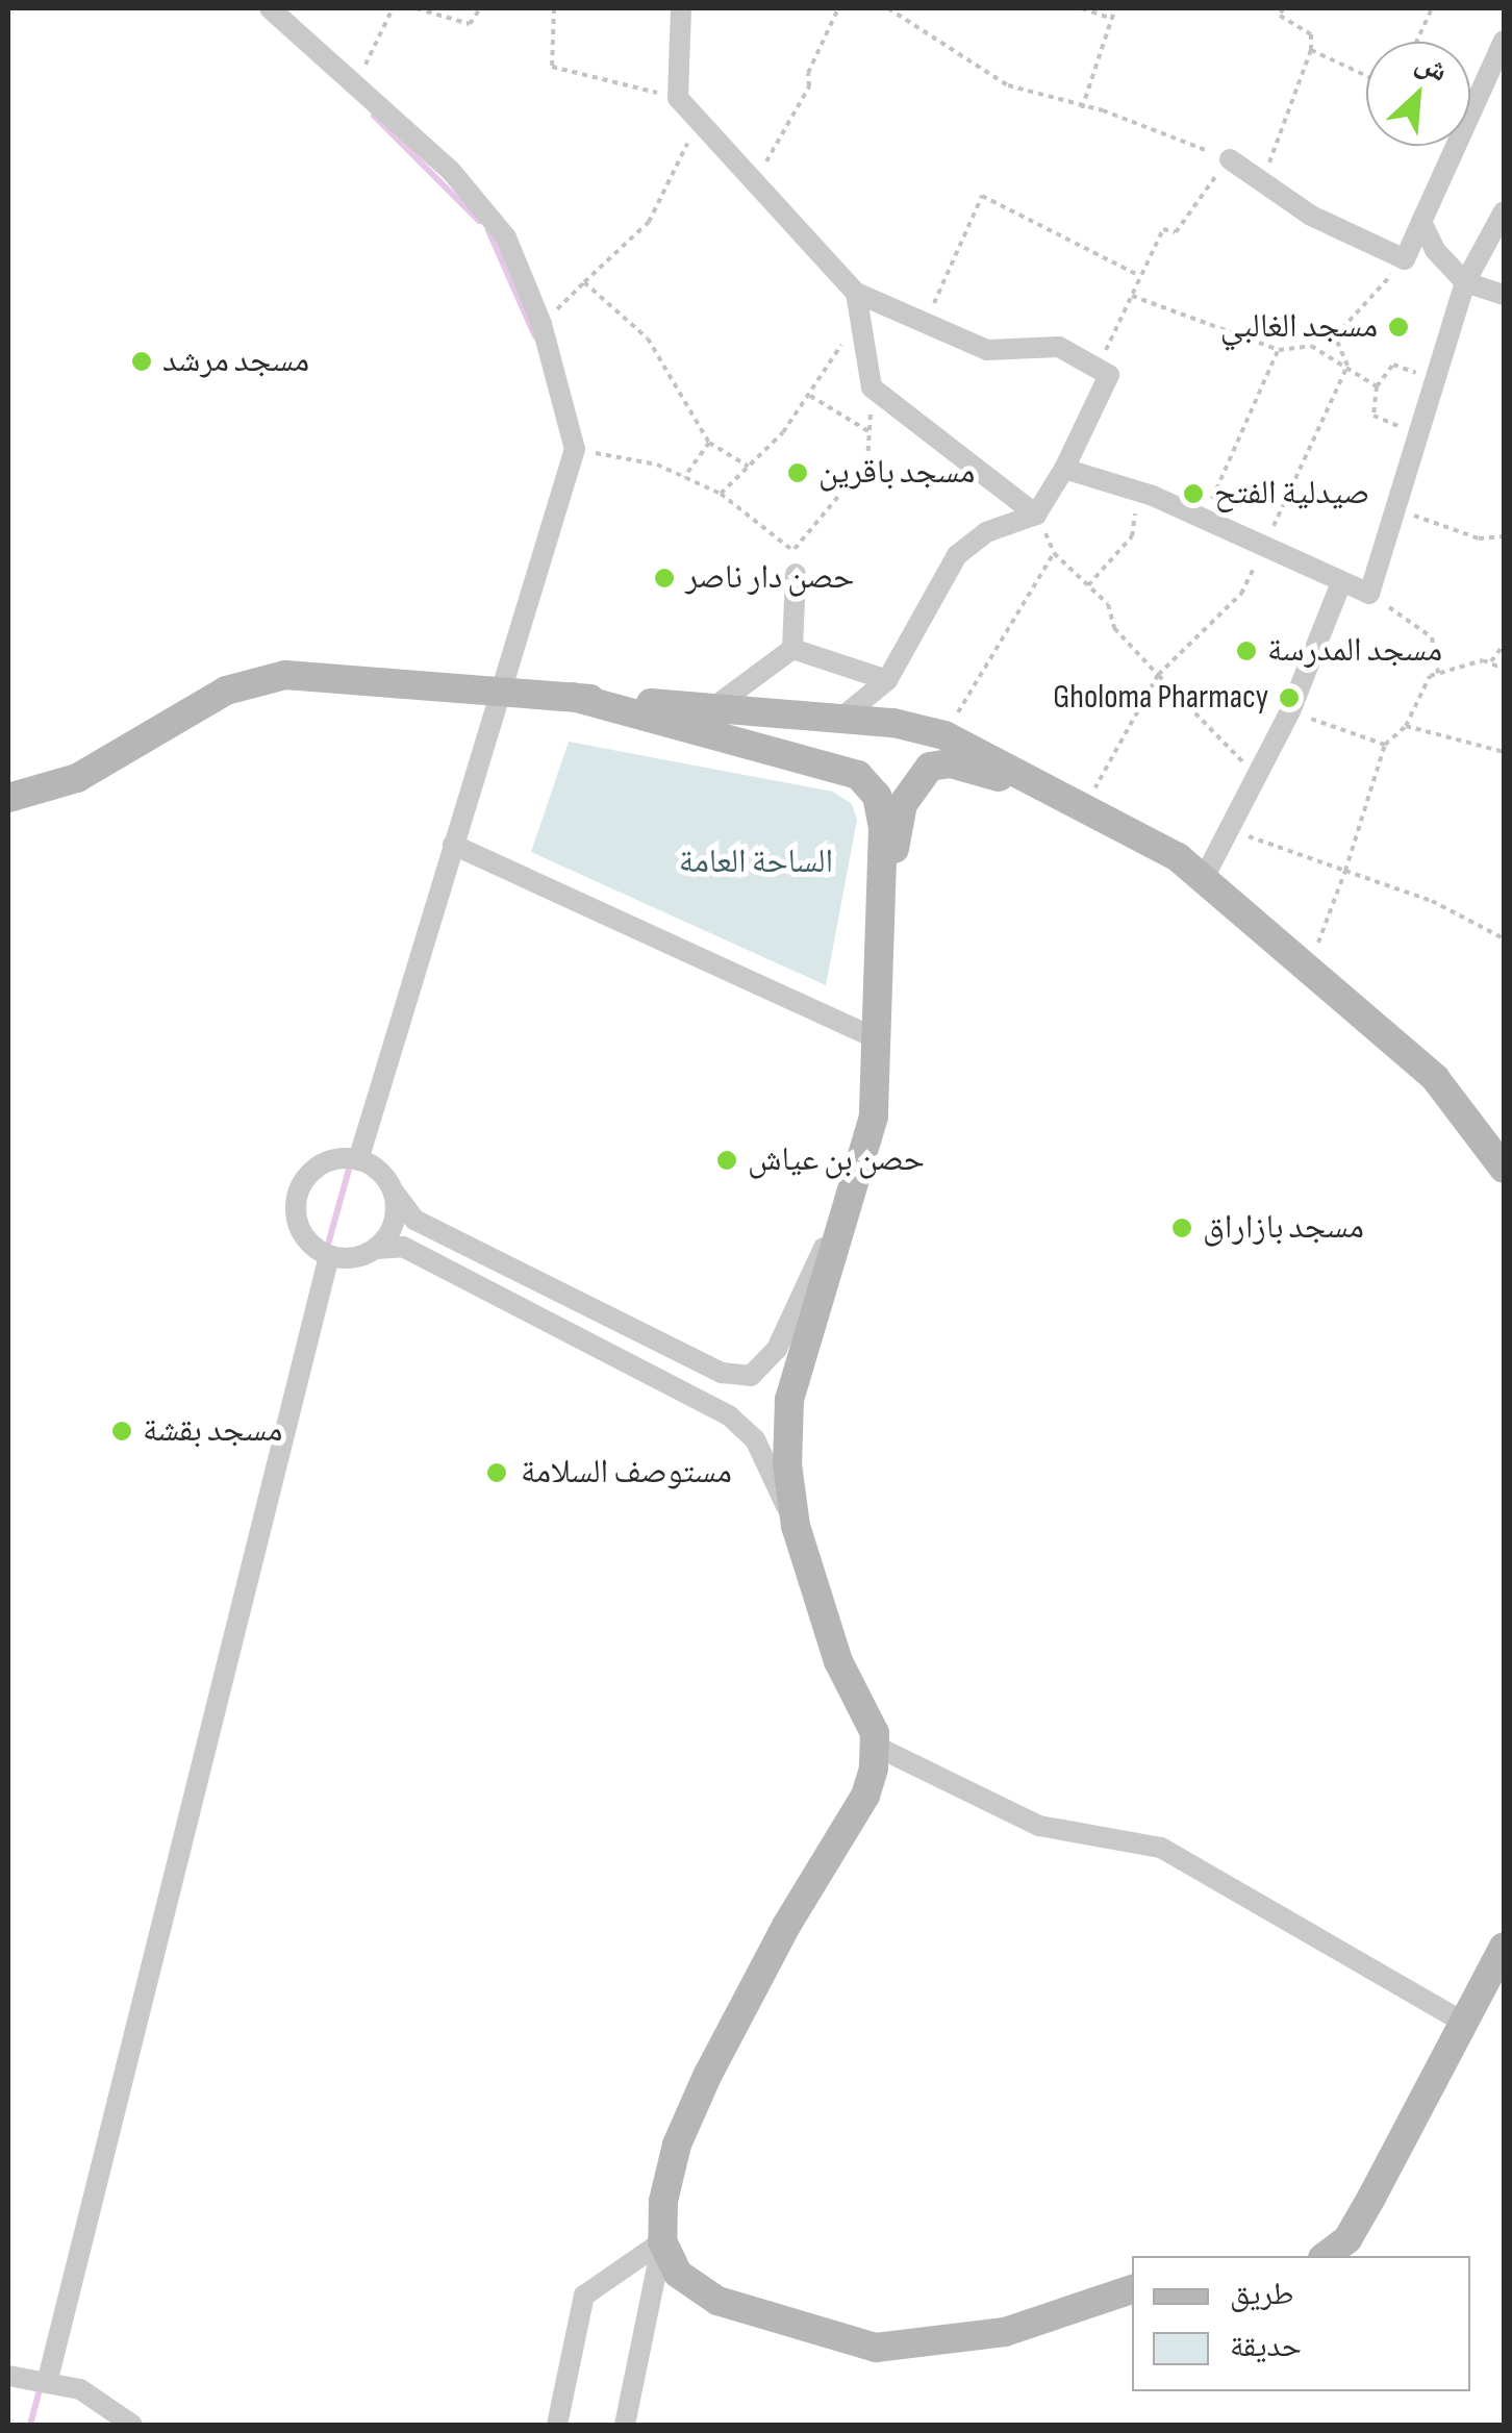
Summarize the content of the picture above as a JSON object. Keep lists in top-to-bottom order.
{
  "parks": ["الساحة العامة"],
  "places": [
    "مسجد الغالبي",
    "مسجد مرشد",
    "مسجد باقرين",
    "صيدلية الفتح",
    "حصن دار ناصر",
    "مسجد المدرسة",
    "Gholoma Pharmacy",
    "حصن بن عياش",
    "مسجد بازاراق",
    "مسجد بقشة",
    "مستوصف السلامة"
  ],
  "legend": ["طريق", "حديقة"],
  "north": "top right"
}
